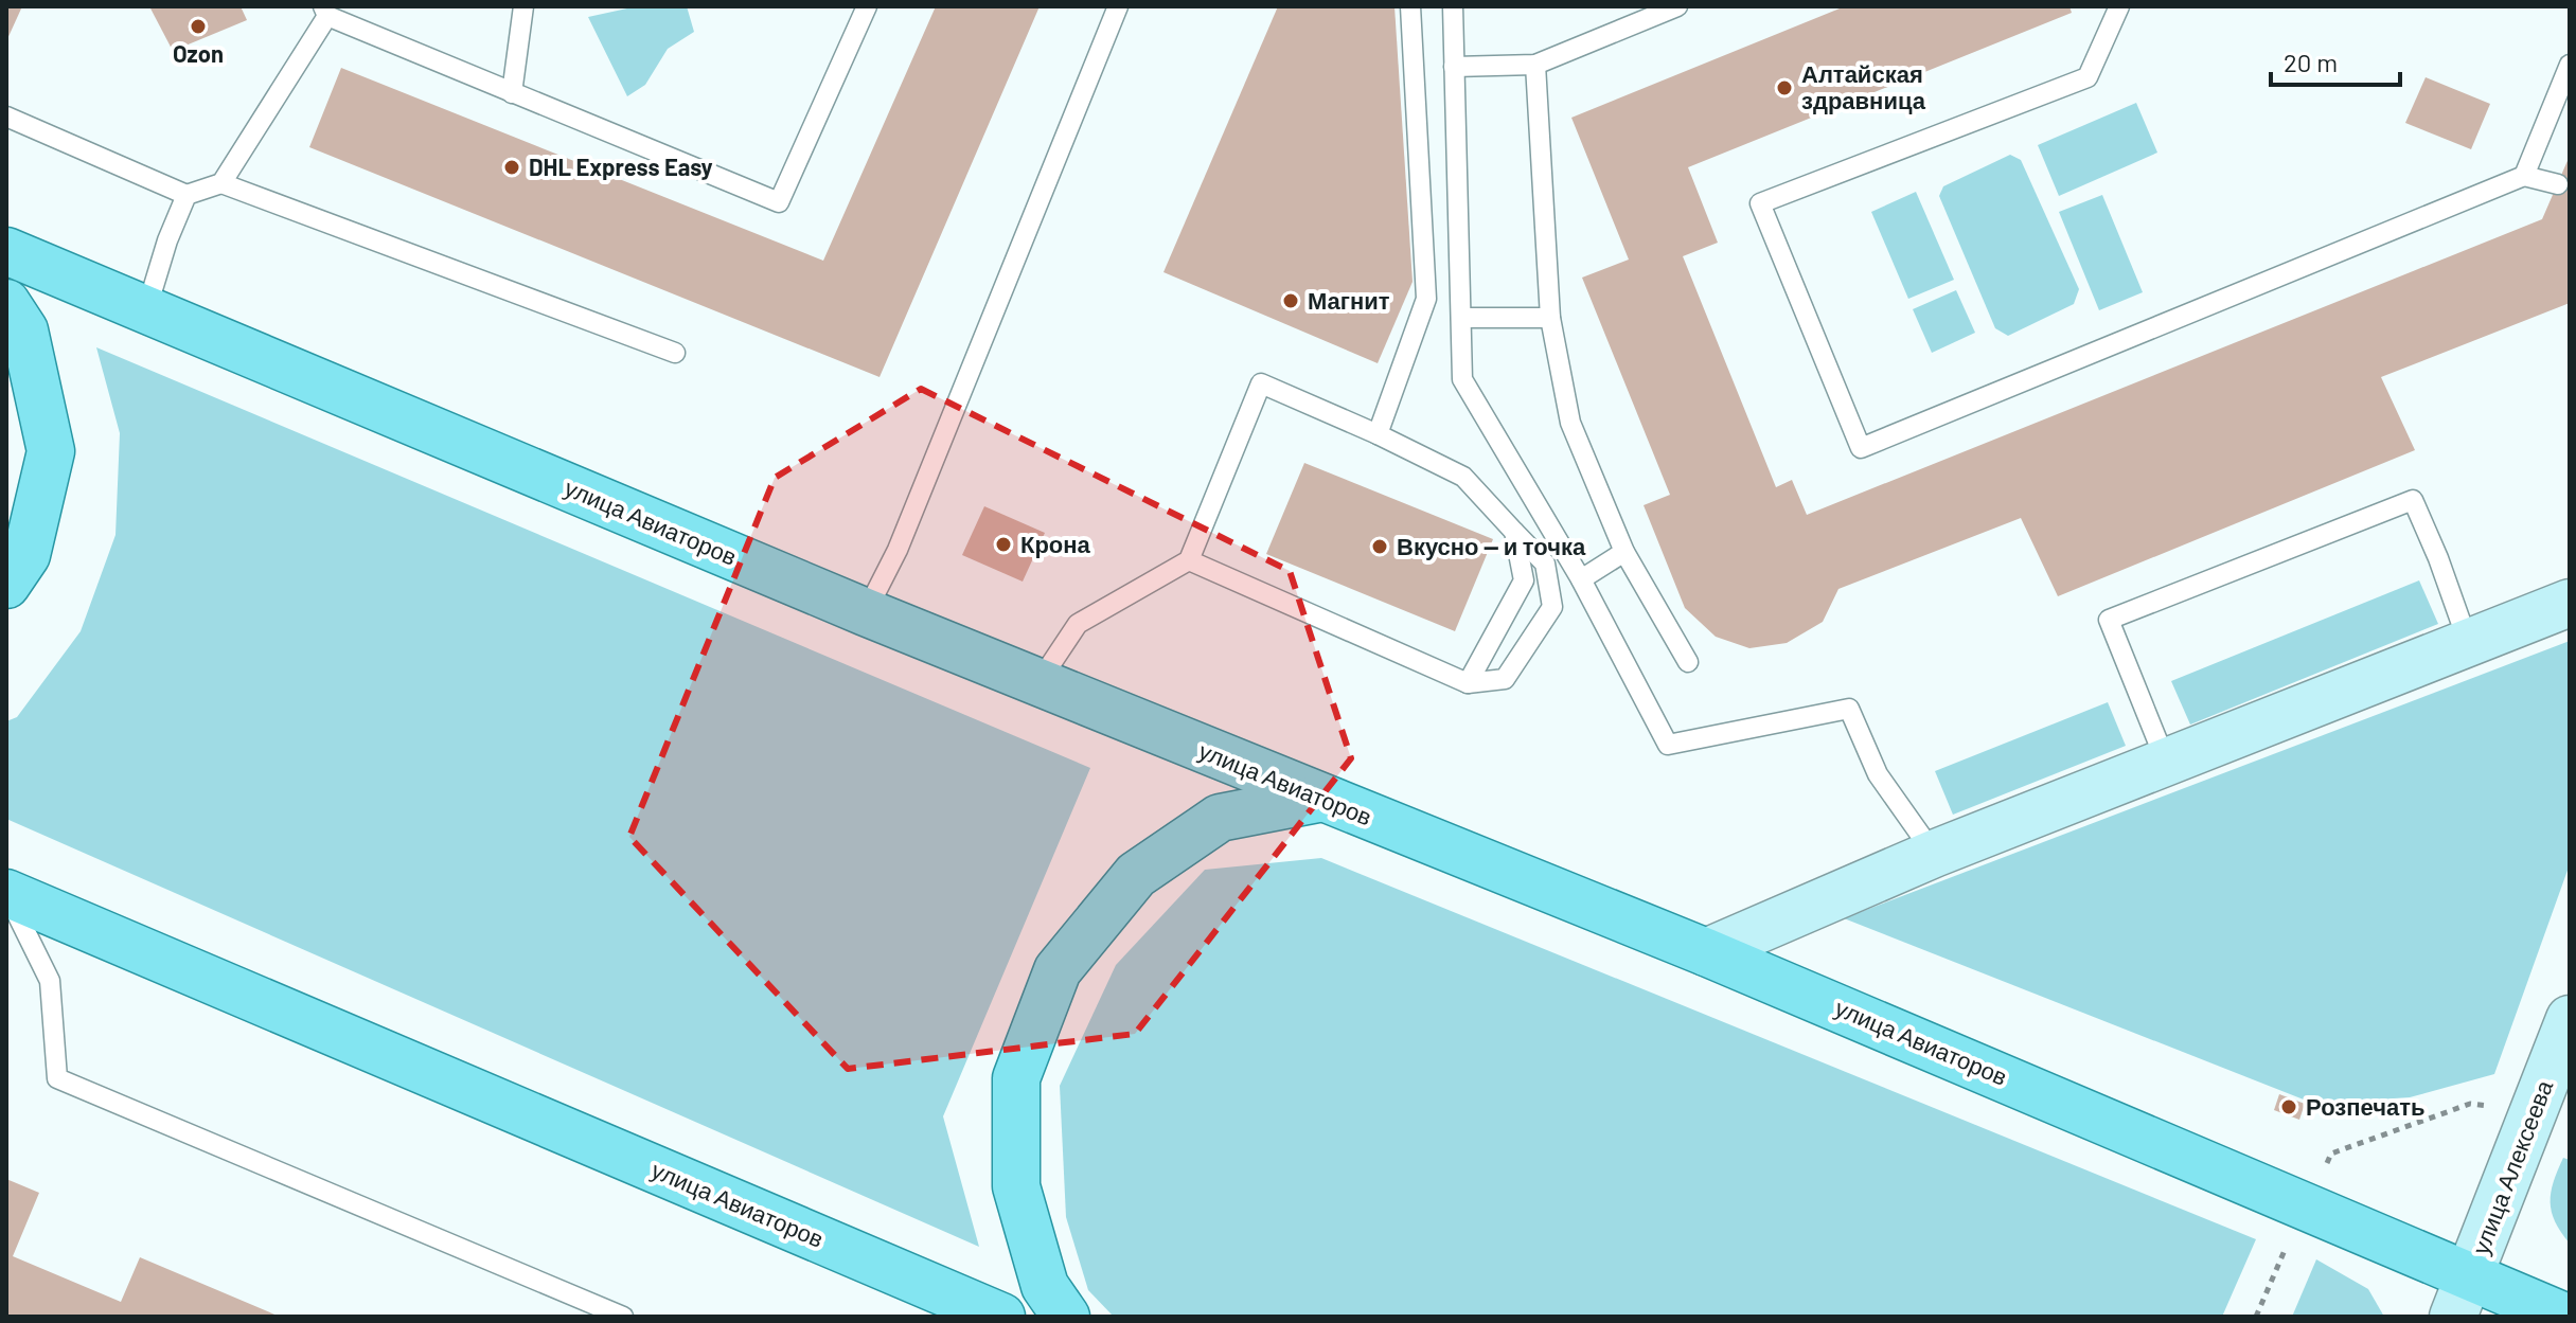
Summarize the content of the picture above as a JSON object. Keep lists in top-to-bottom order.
{
  "streets": {
    "main road": ["улица Авиаторов"],
    "street": ["улица Алексеева"]
  },
  "crossings": [
    ["улица Авиаторов", "улица Алексеева"]
  ],
  "places": [
    "Ozon",
    "Алтайская здравница",
    "DHL Express Easy",
    "Магнит",
    "Крона",
    "Вкусно — и точка",
    "Розпечать"
  ],
  "scale_bar": "20 m"
}
